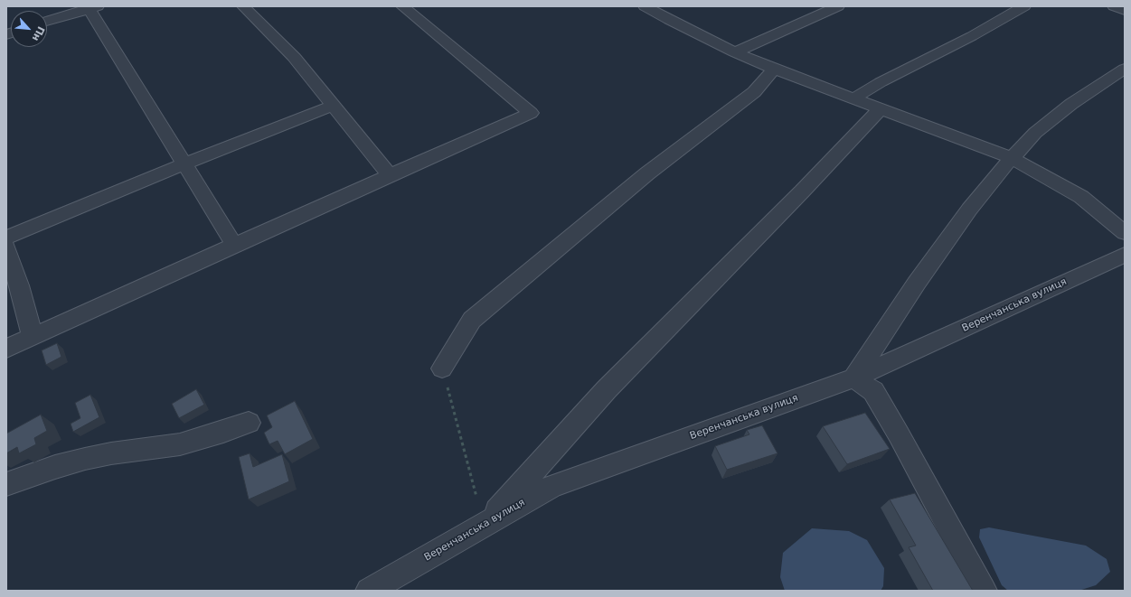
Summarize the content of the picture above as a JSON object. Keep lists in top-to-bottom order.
{
  "streets": {
    "street": ["Веренчанська вулиця"]
  },
  "north": "bottom right"
}
